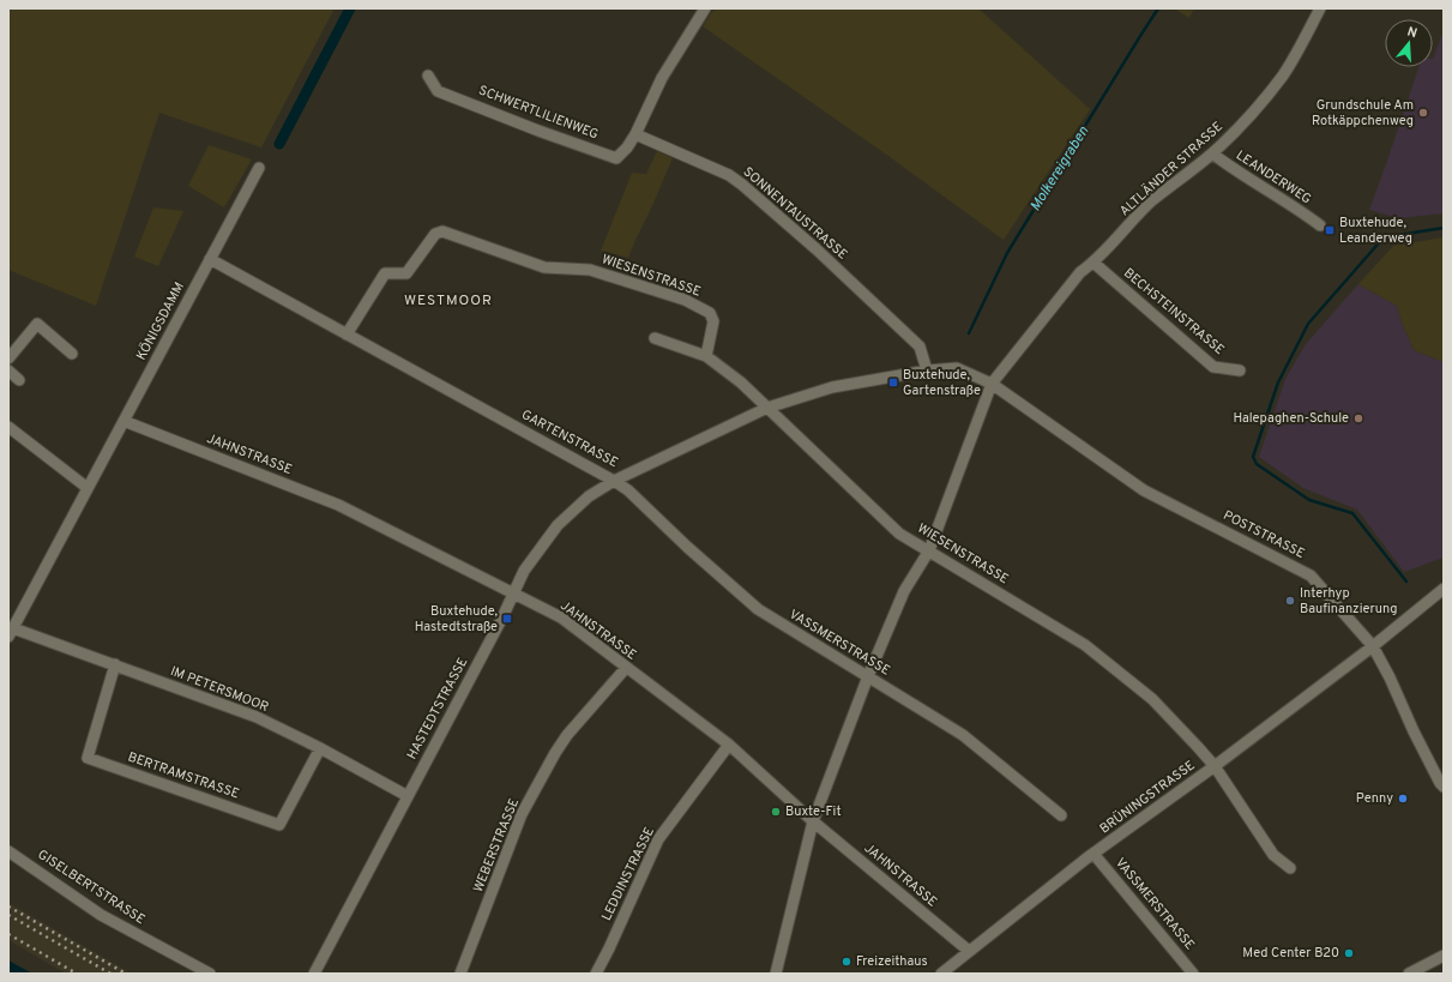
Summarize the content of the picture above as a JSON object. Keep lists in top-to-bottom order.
{
  "streets": {
    "street": [
      "SCHWERTLILIENWEG",
      "ALTLÄNDER STRASSE",
      "LEANDERWEG",
      "SONNENTAUSTRASSE",
      "WIESENSTRASSE",
      "BECHSTEINSTRASSE",
      "KÖNIGSDAMM",
      "GARTENSTRASSE",
      "JAHNSTRASSE",
      "POSTSTRASSE",
      "VASSMERSTRASSE",
      "IM PETERSMOOR",
      "HASTEDTSTRASSE",
      "BERTRAMSTRASSE",
      "BRÜNINGSTRASSE",
      "WEBERSTRASSE",
      "LEDDINSTRASSE",
      "GISELBERTSTRASSE"
    ]
  },
  "crossings": [
    ["SCHWERTLILIENWEG", "SONNENTAUSTRASSE"],
    ["ALTLÄNDER STRASSE", "LEANDERWEG"],
    ["ALTLÄNDER STRASSE", "WIESENSTRASSE"],
    ["ALTLÄNDER STRASSE", "BECHSTEINSTRASSE"],
    ["ALTLÄNDER STRASSE", "GARTENSTRASSE"],
    ["ALTLÄNDER STRASSE", "JAHNSTRASSE"],
    ["ALTLÄNDER STRASSE", "POSTSTRASSE"],
    ["ALTLÄNDER STRASSE", "VASSMERSTRASSE"],
    ["SONNENTAUSTRASSE", "GARTENSTRASSE"],
    ["WIESENSTRASSE", "GARTENSTRASSE"],
    ["WIESENSTRASSE", "BRÜNINGSTRASSE"],
    ["KÖNIGSDAMM", "GARTENSTRASSE"],
    ["KÖNIGSDAMM", "JAHNSTRASSE"],
    ["KÖNIGSDAMM", "IM PETERSMOOR"],
    ["GARTENSTRASSE", "POSTSTRASSE"],
    ["GARTENSTRASSE", "VASSMERSTRASSE"],
    ["GARTENSTRASSE", "HASTEDTSTRASSE"],
    ["JAHNSTRASSE", "HASTEDTSTRASSE"],
    ["JAHNSTRASSE", "BRÜNINGSTRASSE"],
    ["JAHNSTRASSE", "WEBERSTRASSE"],
    ["JAHNSTRASSE", "LEDDINSTRASSE"],
    ["POSTSTRASSE", "BRÜNINGSTRASSE"],
    ["VASSMERSTRASSE", "HASTEDTSTRASSE"],
    ["VASSMERSTRASSE", "BRÜNINGSTRASSE"],
    ["IM PETERSMOOR", "HASTEDTSTRASSE"],
    ["IM PETERSMOOR", "BERTRAMSTRASSE"]
  ],
  "districts": ["WESTMOOR"],
  "water": ["Molkereigraben"],
  "places": {
    "other": [
      "Grundschule Am Rotkäppchenweg",
      "Halepaghen-Schule",
      "Interhyp Baufinanzierung",
      "Penny",
      "Buxte-Fit",
      "Med Center B20",
      "Freizeithaus"
    ],
    "transit": ["Buxtehude, Leanderweg", "Buxtehude, Gartenstraße", "Buxtehude, Hastedtstraße"]
  },
  "north": "top"
}
